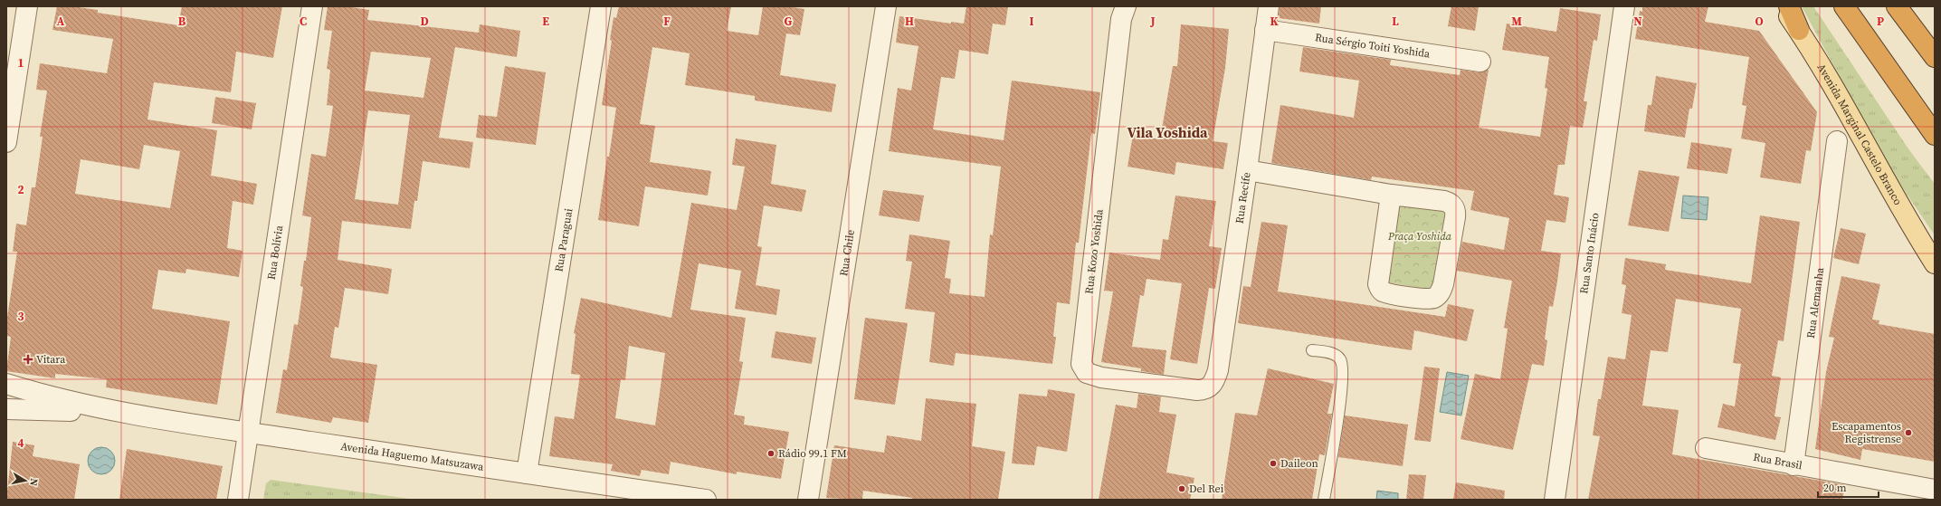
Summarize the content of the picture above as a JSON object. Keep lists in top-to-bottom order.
{
  "streets": {
    "main road": ["Avenida Marginal Castelo Branco"],
    "street": [
      "Rua Sérgio Toiti Yoshida",
      "Rua Recife",
      "Rua Paraguai",
      "Rua Kozo Yoshida",
      "Rua Bolívia",
      "Rua Chile",
      "Rua Santo Inácio",
      "Rua Alemanha",
      "Avenida Haguemo Matsuzawa",
      "Rua Brasil"
    ]
  },
  "crossings": [
    ["Rua Sérgio Toiti Yoshida", "Rua Recife"],
    ["Rua Recife", "Rua Kozo Yoshida"],
    ["Rua Paraguai", "Avenida Haguemo Matsuzawa"],
    ["Rua Bolívia", "Avenida Haguemo Matsuzawa"],
    ["Rua Alemanha", "Rua Brasil"]
  ],
  "districts": ["Vila Yoshida"],
  "parks": ["Praça Yoshida"],
  "places": {
    "health": ["Vitara"],
    "other": [
      "Escapamentos Registrense",
      "Rádio 99.1 FM",
      "Daileon",
      "Del Rei"
    ]
  },
  "scale_bar": "20 m",
  "north": "right",
  "grid": {
    "columns": [
      "A",
      "B",
      "C",
      "D",
      "E",
      "F",
      "G",
      "H",
      "I",
      "J",
      "K",
      "L",
      "M",
      "N",
      "O",
      "P"
    ],
    "rows": [
      "1",
      "2",
      "3",
      "4"
    ]
  }
}
